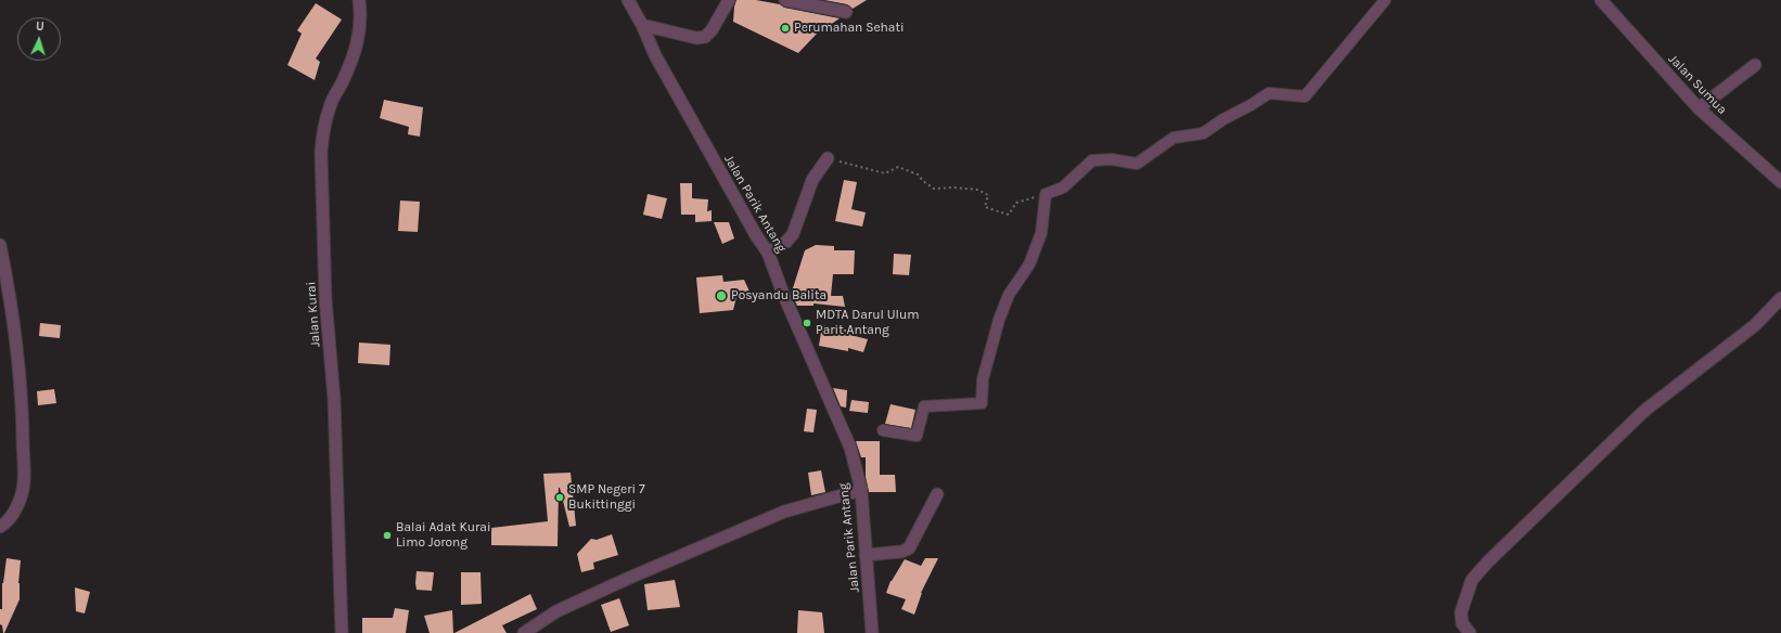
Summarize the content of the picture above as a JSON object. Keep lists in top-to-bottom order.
{
  "streets": {
    "street": ["Jalan Sumua", "Jalan Parik Antang", "Jalan Kurai"]
  },
  "places": [
    "Perumahan Sehati",
    "Posyandu Balita",
    "MDTA Darul Ulum Parit Antang",
    "SMP Negeri 7 Bukittinggi",
    "Balai Adat Kurai Limo Jorong"
  ],
  "north": "top"
}
